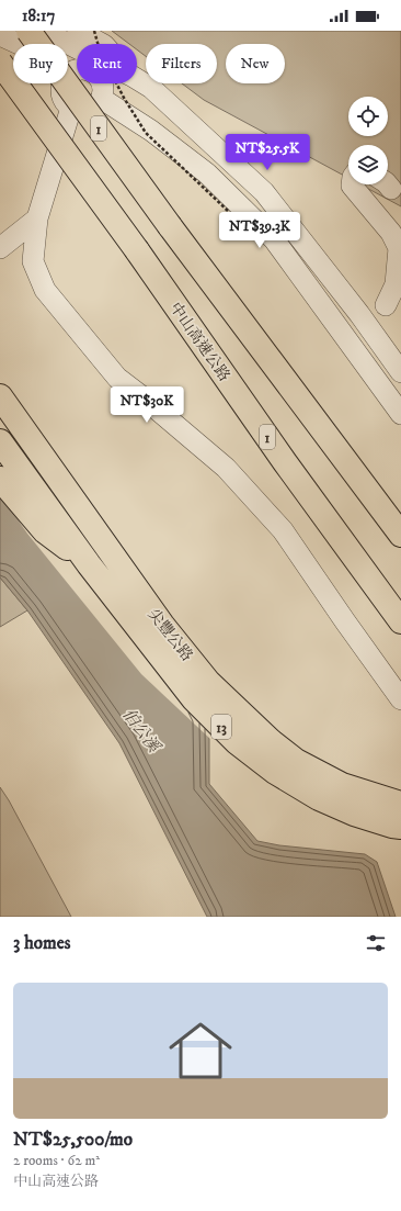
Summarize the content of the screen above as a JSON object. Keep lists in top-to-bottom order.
{
  "streets": {
    "main road": [
      "1",
      "中山高速公路",
      "尖豐公路",
      "13"
    ]
  },
  "water": ["伯公溪"],
  "page": {
    "status": "18:17",
    "chip": [
      "Buy",
      "Rent",
      "Filters",
      "New"
    ],
    "price": ["NT$25.5K", "NT$39.3K", "NT$30K"],
    "heading": "3 homes",
    "list": [
      {
        "name": "NT$25,500/mo",
        "note": "2 rooms · 62 m² · 中山高速公路"
      }
    ]
  }
}
